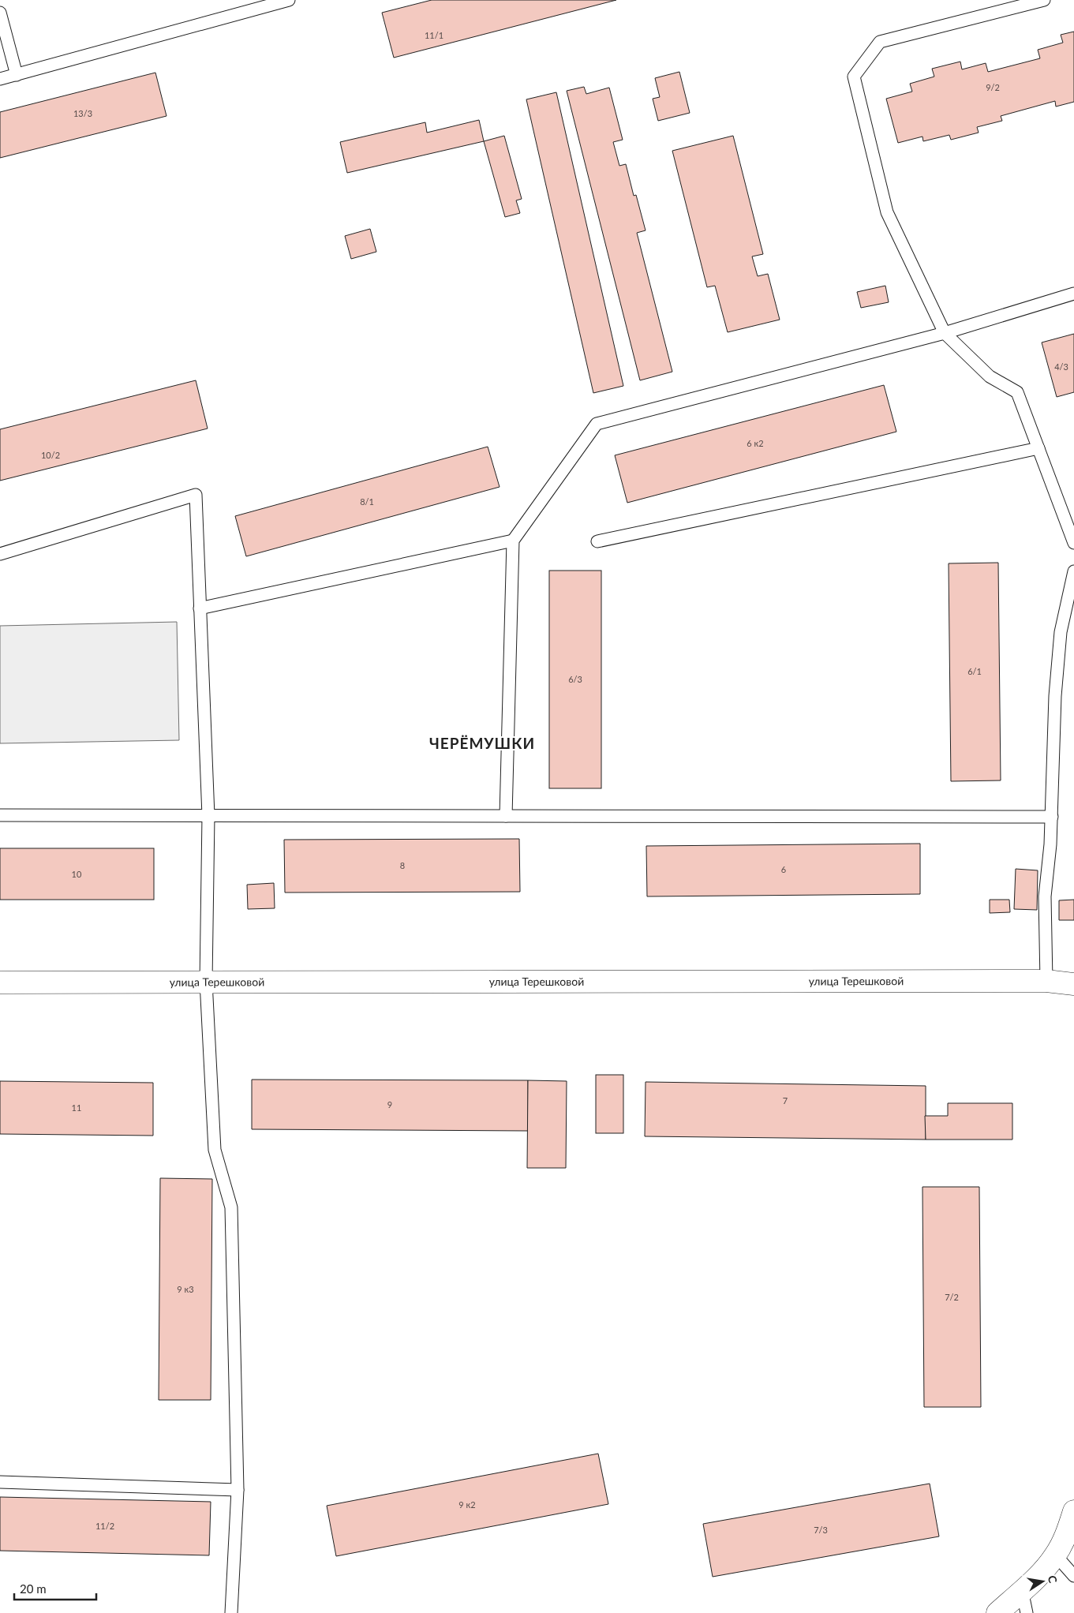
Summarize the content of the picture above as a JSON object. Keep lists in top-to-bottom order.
{
  "streets": {
    "main road": ["улица Терешковой"]
  },
  "districts": ["ЧЕРЁМУШКИ"],
  "house_numbers": [
    "11/1",
    "9/2",
    "13/3",
    "4/3",
    "6 к2",
    "10/2",
    "8/1",
    "6/1",
    "6/3",
    "8",
    "6",
    "10",
    "7",
    "9",
    "11",
    "9 к3",
    "7/2",
    "9 к2",
    "11/2",
    "7/3"
  ],
  "scale_bar": "20 m",
  "north": "right"
}
